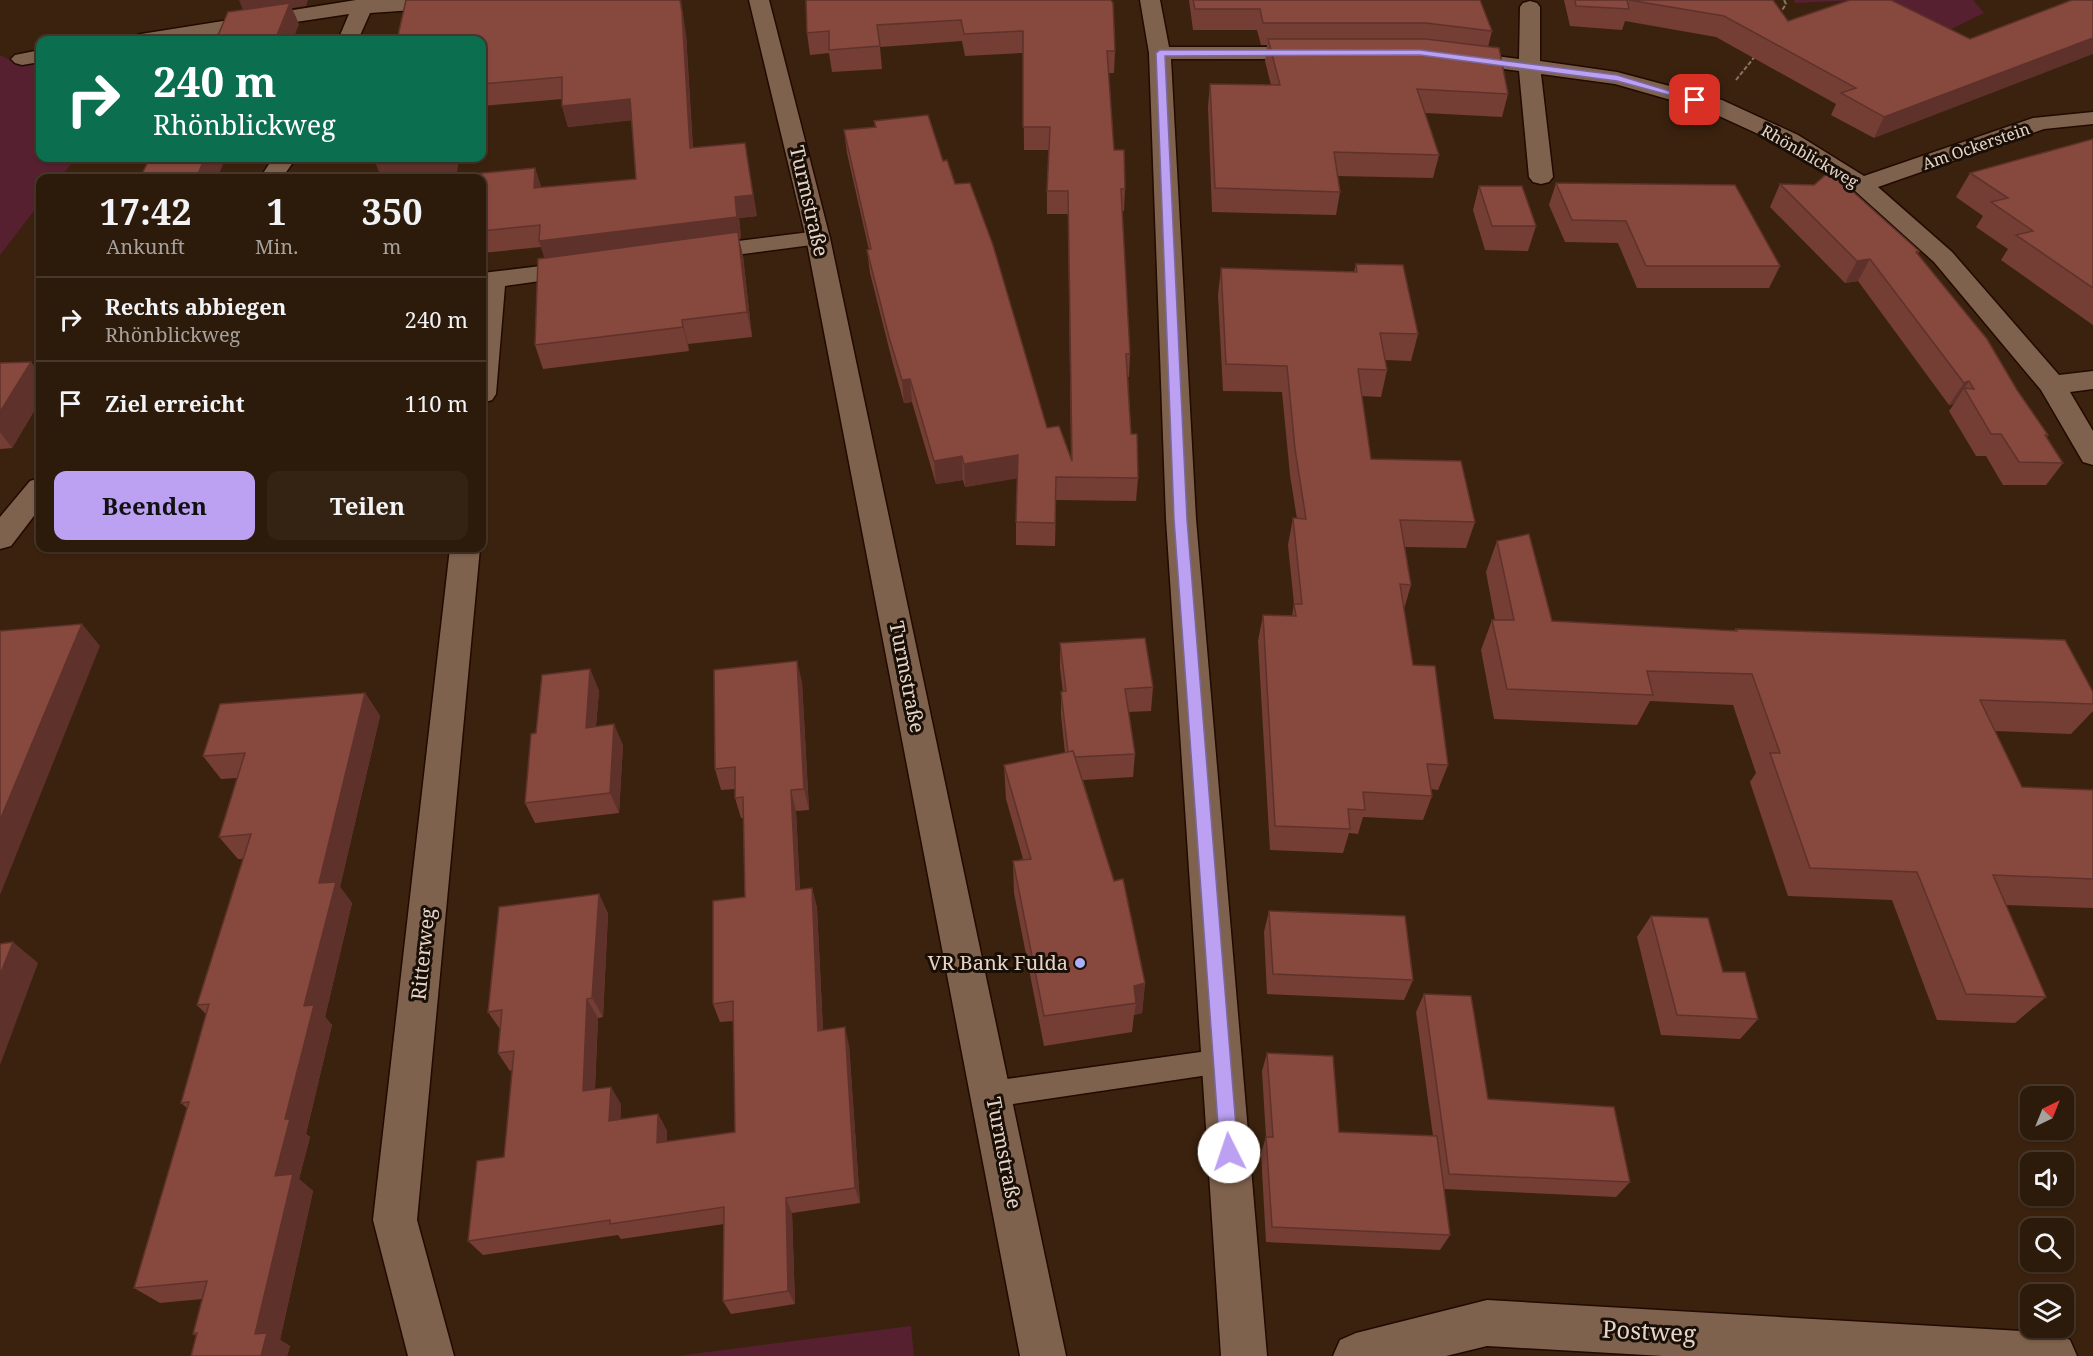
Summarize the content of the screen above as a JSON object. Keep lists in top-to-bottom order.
{
  "streets": {
    "street": [
      "Am Ockerstein",
      "Rhönblickweg",
      "Turmstraße",
      "Ritterweg",
      "Postweg"
    ]
  },
  "crossings": [
    ["Am Ockerstein", "Rhönblickweg"]
  ],
  "places": ["VR Bank Fulda"],
  "north": "top right",
  "page": {
    "turn": ["240 m", "Rhönblickweg"],
    "eta": [
      "17:42",
      "Ankunft",
      "1",
      "Min.",
      "350",
      "m"
    ],
    "list": [
      {
        "name": "Rechts abbiegen",
        "note": "Rhönblickweg",
        "value": "240 m"
      },
      {
        "name": "Ziel erreicht",
        "value": "110 m"
      }
    ],
    "buttons": ["Beenden", "Teilen"]
  }
}
